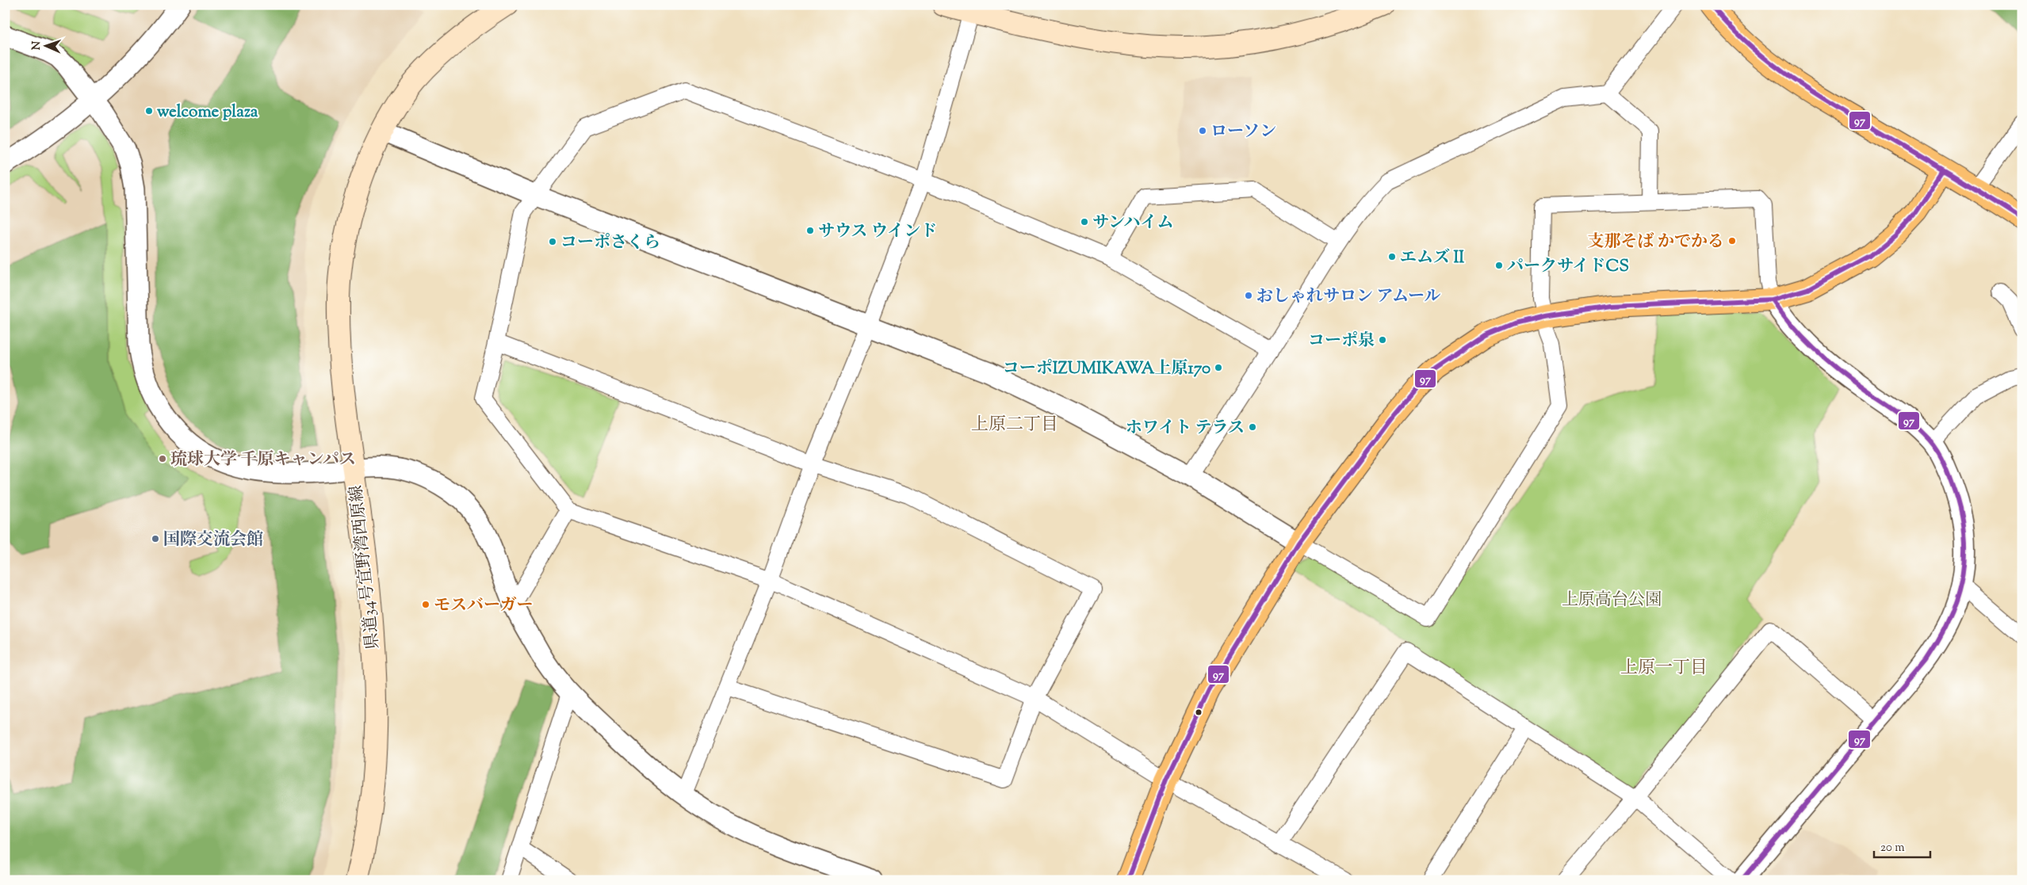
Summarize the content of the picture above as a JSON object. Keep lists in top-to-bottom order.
{
  "streets": {
    "main road": ["県道34号宜野湾西原線"]
  },
  "districts": ["上原二丁目", "上原一丁目"],
  "parks": ["上原高台公園"],
  "places": [
    "welcome plaza",
    "ローソン",
    "サンハイム",
    "サウス ウインド",
    "支那そば かでかる",
    "コーポさくら",
    "エムズ II",
    "パークサイドCS",
    "おしゃれサロン アムール",
    "コーポ泉",
    "コーポIZUMIKAWA上原170",
    "ホワイト テラス",
    "琉球大学 千原キャンパス",
    "国際交流会館",
    "モスバーガー"
  ],
  "lines": ["transit line 97"],
  "scale_bar": "20 m",
  "north": "left"
}
